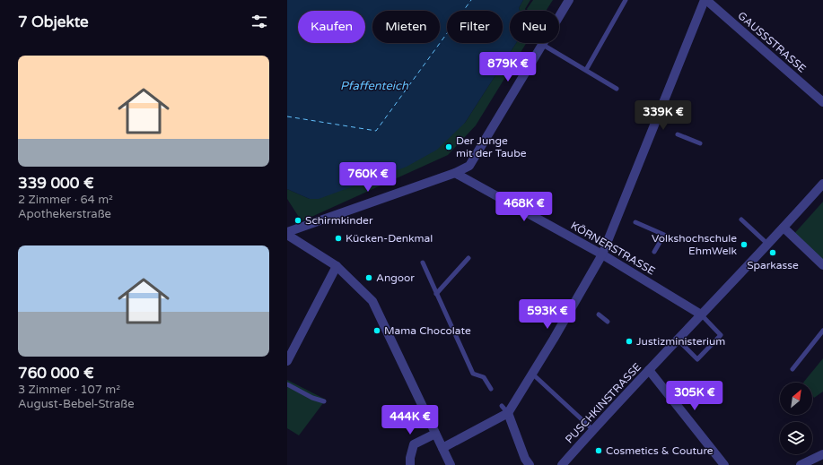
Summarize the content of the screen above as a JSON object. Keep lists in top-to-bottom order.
{
  "streets": {
    "street": ["GAUSSSTRASSE", "KÖRNERSTRASSE", "PUSCHKINSTRASSE"]
  },
  "crossings": [
    ["KÖRNERSTRASSE", "PUSCHKINSTRASSE"]
  ],
  "water": ["Pfaffenteich"],
  "places": [
    "Der Junge mit der Taube",
    "Schirmkinder",
    "Kücken-Denkmal",
    "Volkshochschule EhmWelk",
    "Sparkasse",
    "Angoor",
    "Mama Chocolate",
    "Justizministerium",
    "Cosmetics & Couture"
  ],
  "north": "top right",
  "page": {
    "heading": "7 Objekte",
    "chip": [
      "Kaufen",
      "Mieten",
      "Filter",
      "Neu"
    ],
    "list": [
      {
        "name": "339 000 €",
        "note": "2 Zimmer · 64 m² · Apothekerstraße"
      },
      {
        "name": "760 000 €",
        "note": "3 Zimmer · 107 m² · August-Bebel-Straße"
      }
    ],
    "price": [
      "879K €",
      "339K €",
      "760K €",
      "468K €",
      "593K €",
      "305K €",
      "444K €"
    ]
  }
}
